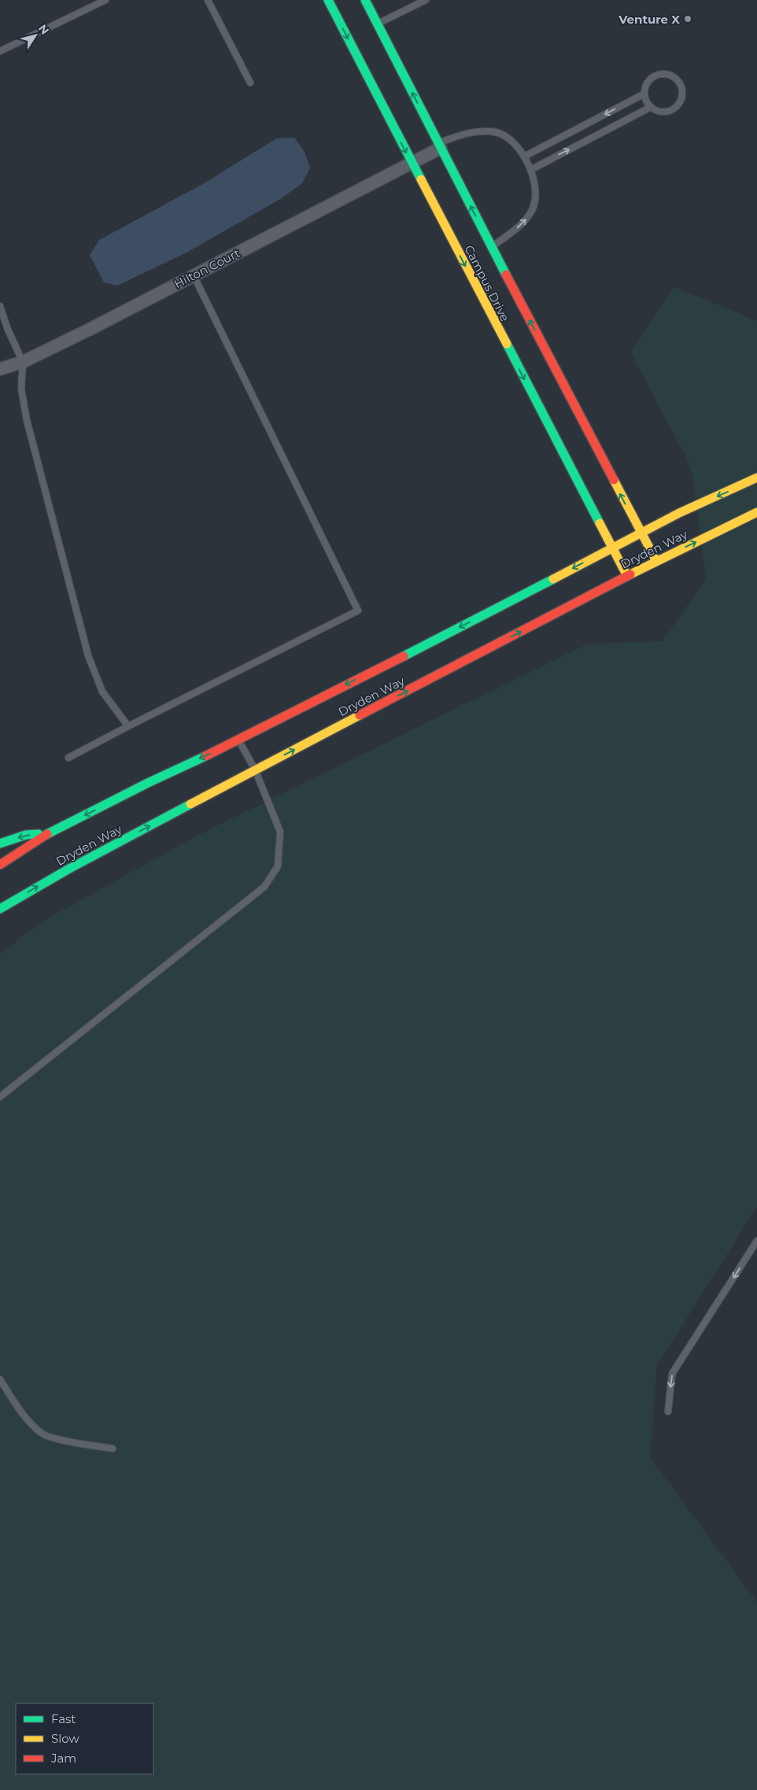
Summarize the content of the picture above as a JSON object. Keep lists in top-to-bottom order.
{
  "streets": {
    "main road": ["Campus Drive", "Dryden Way"],
    "street": ["Hilton Court"]
  },
  "crossings": [
    ["Hilton Court", "Campus Drive"],
    ["Campus Drive", "Dryden Way"]
  ],
  "places": ["Venture X"],
  "legend": ["Fast", "Slow", "Jam"],
  "north": "top right"
}
